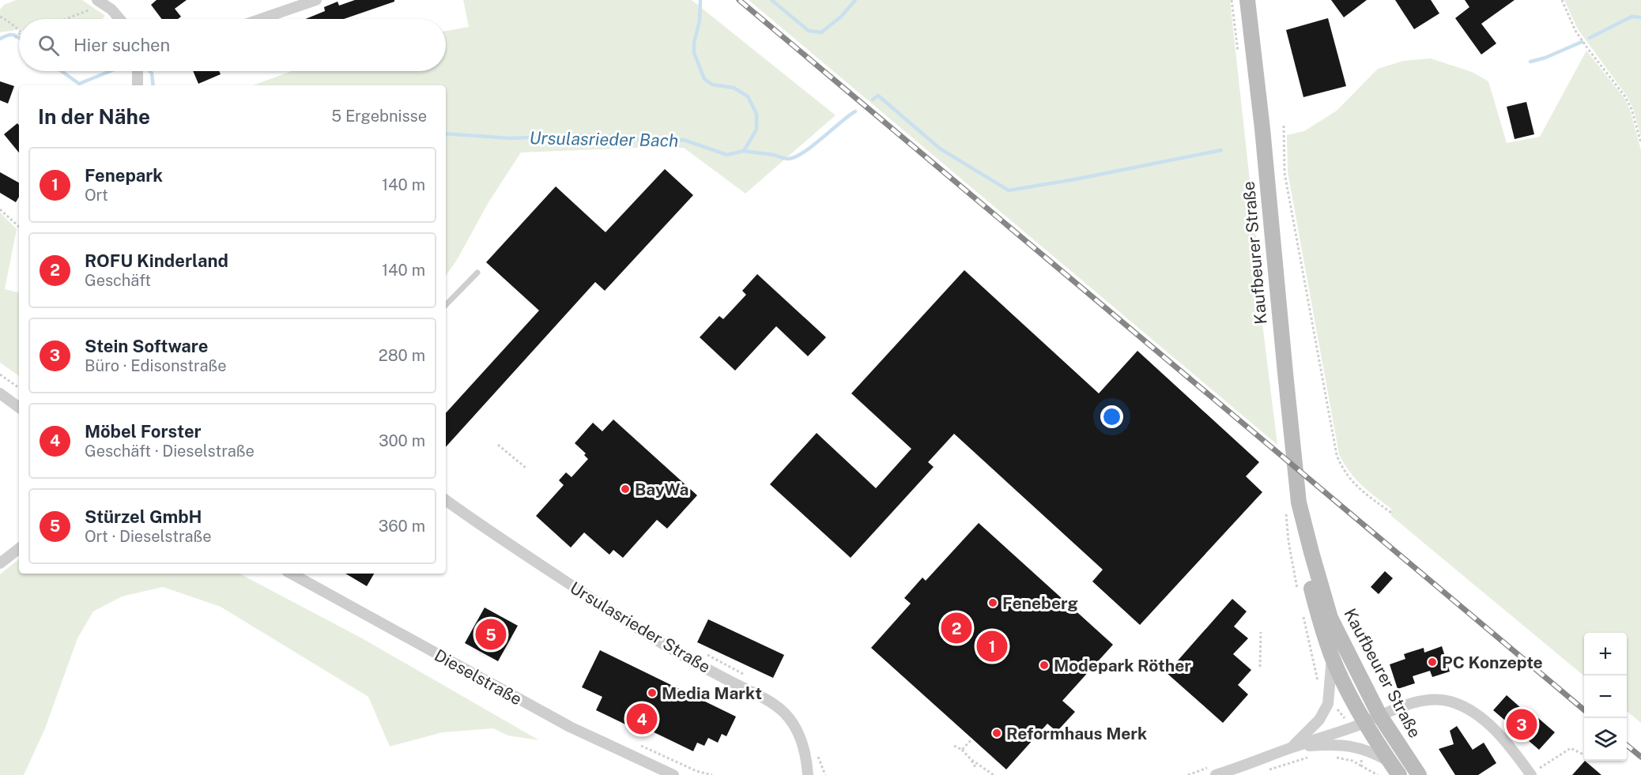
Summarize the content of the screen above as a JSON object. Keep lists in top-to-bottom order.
{
  "streets": {
    "main road": ["Kaufbeurer Straße"],
    "street": ["Ursulasrieder Straße", "Dieselstraße"]
  },
  "water": ["Ursulasrieder Bach"],
  "places": [
    "BayWa",
    "Feneberg",
    "PC Konzepte",
    "Modepark Röther",
    "Media Markt",
    "Reformhaus Merk"
  ],
  "page": {
    "search": "Hier suchen",
    "heading": ["In der Nähe", "5 Ergebnisse"],
    "list": [
      {
        "mark": "1",
        "name": "Fenepark",
        "note": "Ort",
        "value": "140 m"
      },
      {
        "mark": "2",
        "name": "ROFU Kinderland",
        "note": "Geschäft",
        "value": "140 m"
      },
      {
        "mark": "3",
        "name": "Stein Software",
        "note": "Büro · Edisonstraße",
        "value": "280 m"
      },
      {
        "mark": "4",
        "name": "Möbel Forster",
        "note": "Geschäft · Dieselstraße",
        "value": "300 m"
      },
      {
        "mark": "5",
        "name": "Stürzel GmbH",
        "note": "Ort · Dieselstraße",
        "value": "360 m"
      }
    ],
    "pins": [
      "2",
      "5",
      "1",
      "4",
      "3"
    ],
    "map_buttons": ["+", "−"]
  }
}
